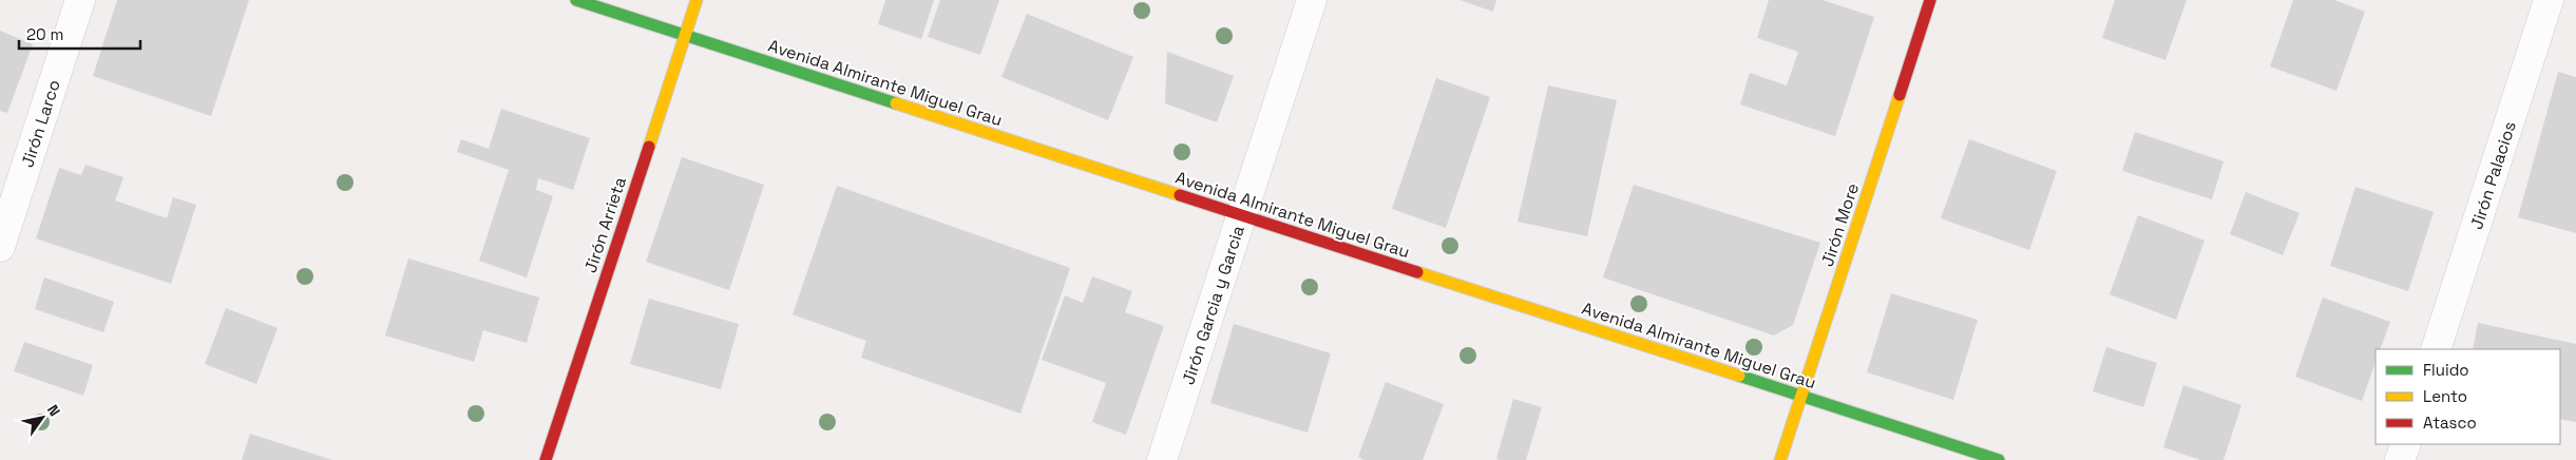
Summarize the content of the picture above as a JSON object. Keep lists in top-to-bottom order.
{
  "streets": {
    "main road": ["Avenida Almirante Miguel Grau", "Jirón Arrieta", "Jirón More"],
    "street": ["Jirón Larco", "Jirón Palacios", "Jirón Garcia y Garcia"]
  },
  "crossings": [
    ["Avenida Almirante Miguel Grau", "Jirón Arrieta"],
    ["Avenida Almirante Miguel Grau", "Jirón More"],
    ["Avenida Almirante Miguel Grau", "Jirón Garcia y Garcia"]
  ],
  "legend": ["Fluido", "Lento", "Atasco"],
  "scale_bar": "20 m",
  "north": "top right"
}
